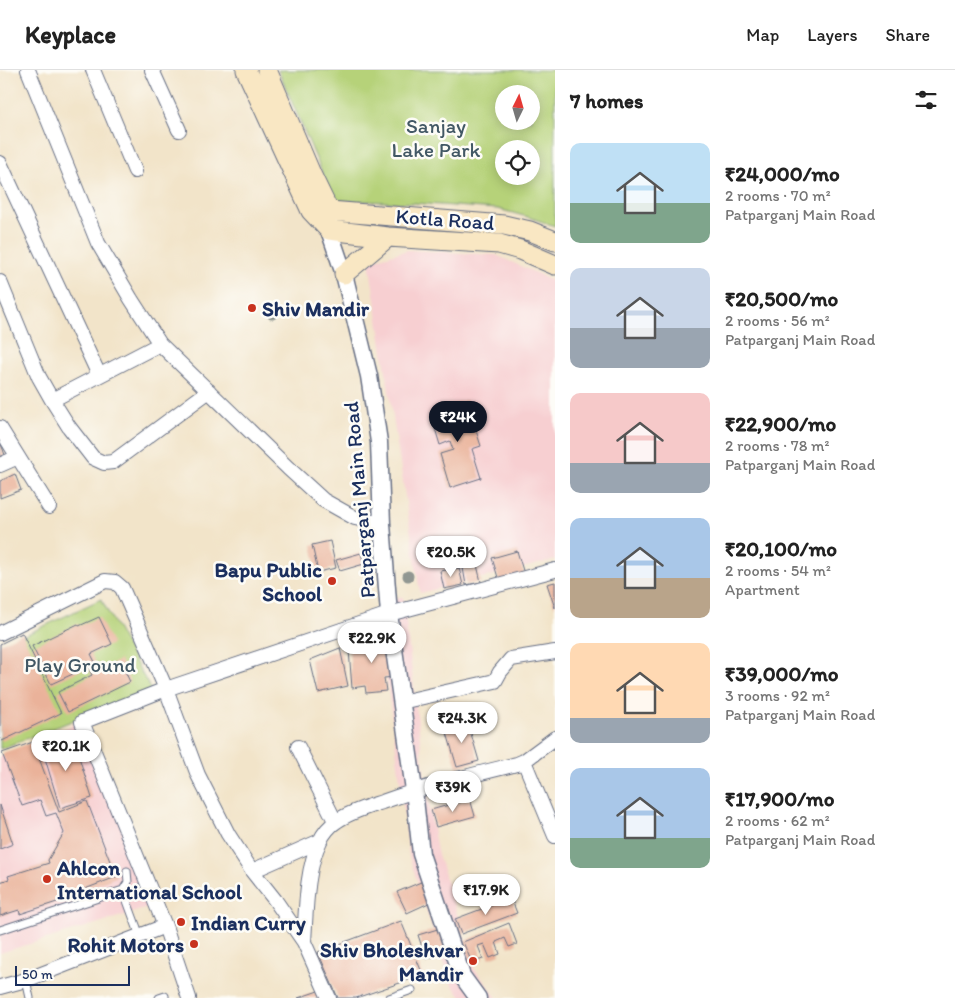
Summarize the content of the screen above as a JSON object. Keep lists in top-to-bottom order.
{
  "streets": {
    "main road": ["Kotla Road"],
    "street": ["Patparganj Main Road"]
  },
  "crossings": [
    ["Kotla Road", "Patparganj Main Road"]
  ],
  "parks": ["Sanjay Lake Park", "Play Ground"],
  "places": [
    "Shiv Mandir",
    "Bapu Public School",
    "Ahlcon International School",
    "Indian Curry",
    "Rohit Motors",
    "Shiv Bholeshvar Mandir"
  ],
  "scale_bar": "50 m",
  "north": "top",
  "page": {
    "header": "Keyplace",
    "nav": ["Map", "Layers", "Share"],
    "heading": "7 homes",
    "list": [
      {
        "name": "₹24,000/mo",
        "note": "2 rooms · 70 m² · Patparganj Main Road"
      },
      {
        "name": "₹20,500/mo",
        "note": "2 rooms · 56 m² · Patparganj Main Road"
      },
      {
        "name": "₹22,900/mo",
        "note": "2 rooms · 78 m² · Patparganj Main Road"
      },
      {
        "name": "₹20,100/mo",
        "note": "2 rooms · 54 m² · Apartment"
      },
      {
        "name": "₹39,000/mo",
        "note": "3 rooms · 92 m² · Patparganj Main Road"
      },
      {
        "name": "₹17,900/mo",
        "note": "2 rooms · 62 m² · Patparganj Main Road"
      }
    ],
    "price": [
      "₹24K",
      "₹20.5K",
      "₹22.9K",
      "₹24.3K",
      "₹20.1K",
      "₹39K",
      "₹17.9K"
    ],
    "scale": "50 m"
  }
}
